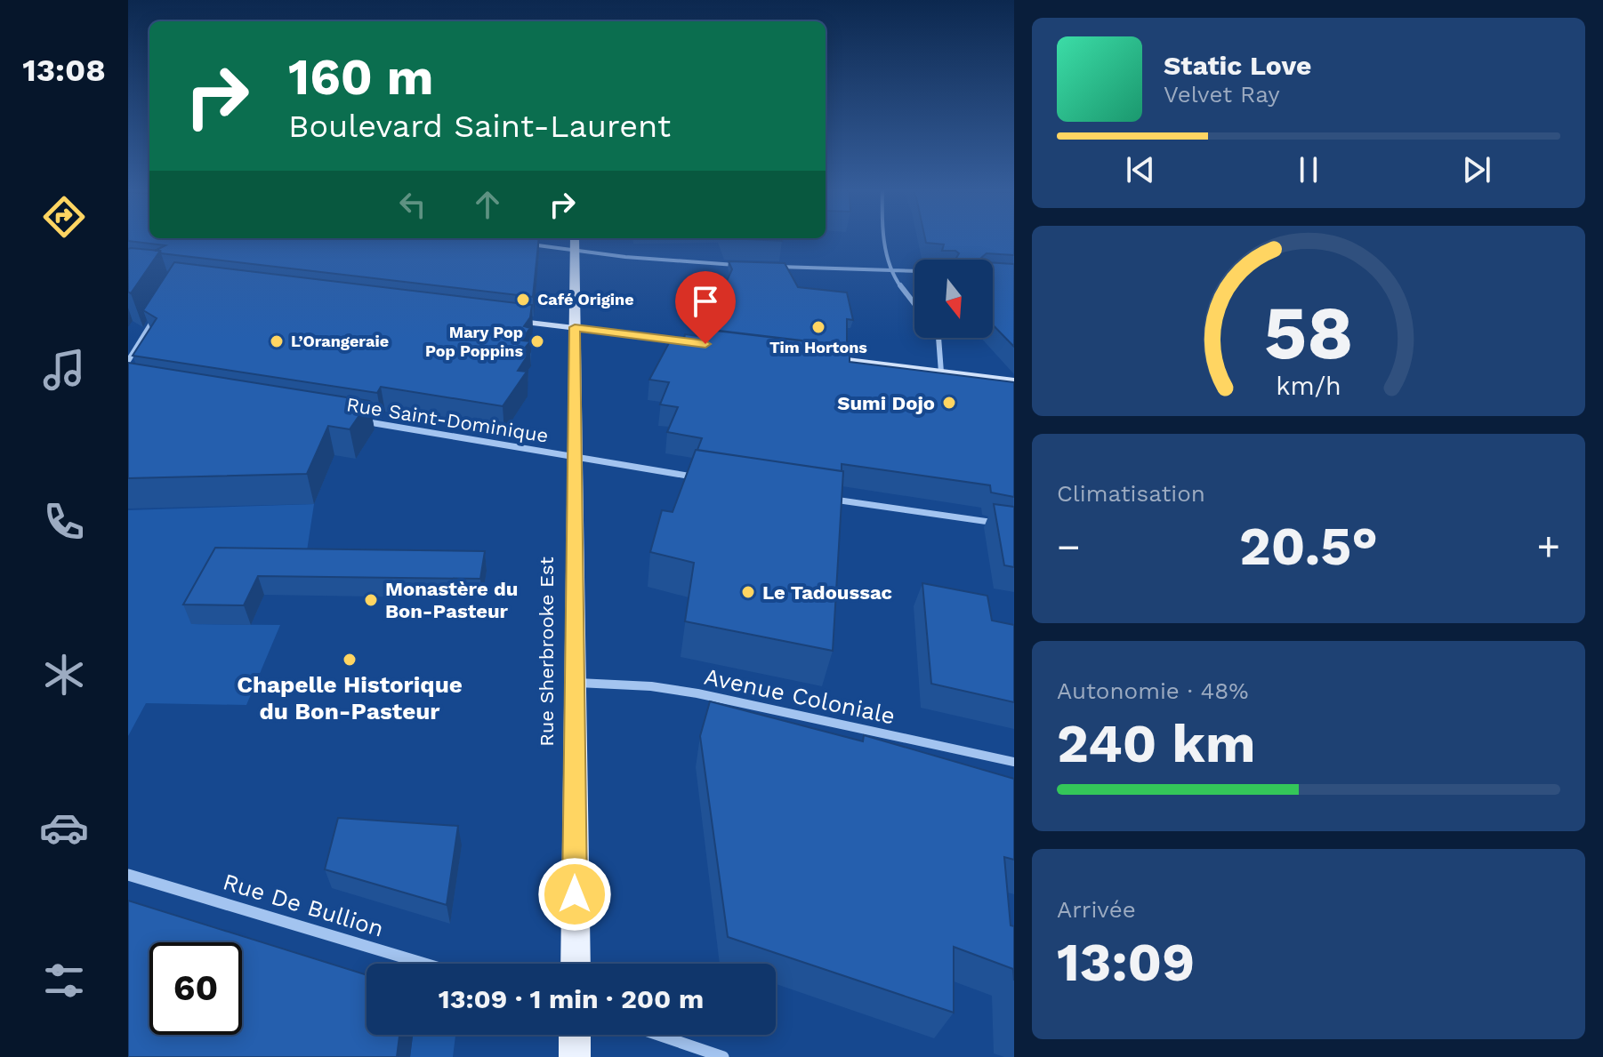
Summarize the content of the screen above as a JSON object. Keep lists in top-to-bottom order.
{
  "streets": {
    "main road": ["Rue Sherbrooke Est"],
    "street": ["Rue Saint-Dominique", "Avenue Coloniale", "Rue De Bullion"]
  },
  "crossings": [
    ["Rue Saint-Dominique", "Rue Sherbrooke Est"],
    ["Rue Sherbrooke Est", "Avenue Coloniale"]
  ],
  "places": [
    "Café Origine",
    "Tim Hortons",
    "L’Orangeraie",
    "Mary Pop Pop Poppins",
    "Sumi Dojo",
    "Le Tadoussac",
    "Monastère du Bon-Pasteur",
    "Chapelle Historique du Bon-Pasteur"
  ],
  "north": "bottom",
  "page": {
    "tabs": "13:08",
    "turn": ["160 m", "Boulevard Saint-Laurent"],
    "song": ["Static Love", "Velvet Ray"],
    "tile": [
      "Climatisation",
      ["Autonomie · 48%", "240 km"],
      ["Arrivée", "13:09"]
    ],
    "heat": ["−", "20.5°", "+"],
    "limit": "60",
    "trip": "13:09 · 1 min · 200 m",
    "gauge": ["58", "km/h"]
  }
}
